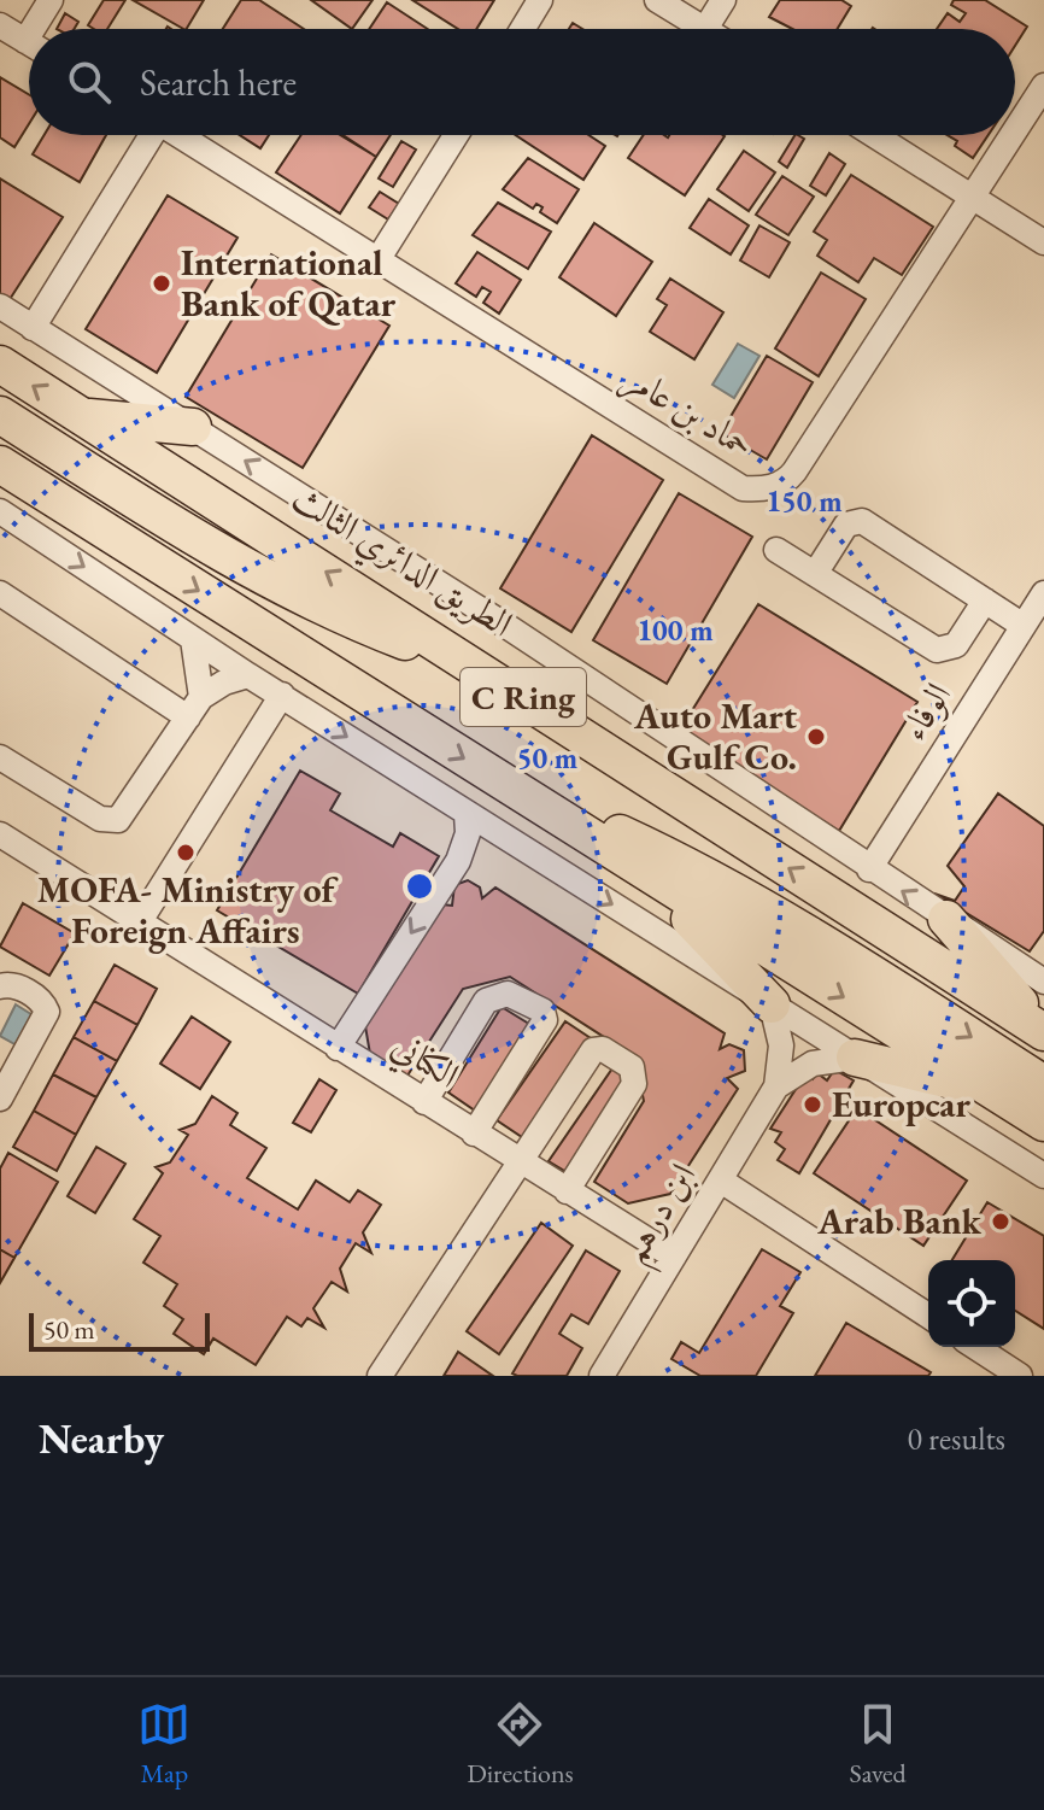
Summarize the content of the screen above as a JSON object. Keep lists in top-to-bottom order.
{
  "streets": {
    "highway": ["الطريق الدائري الثالث", "C Ring"],
    "street": [
      "حماد بن عامر",
      "الوفاء",
      "الكناني",
      "ابن درهم"
    ]
  },
  "crossings": [
    ["حماد بن عامر", "الطريق الدائري الثالث"],
    ["الطريق الدائري الثالث", "الوفاء"],
    ["الكناني", "ابن درهم"]
  ],
  "places": [
    "International Bank of Qatar",
    "Auto Mart Gulf Co.",
    "MOFA- Ministry of Foreign Affairs",
    "Europcar",
    "Arab Bank"
  ],
  "scale_bar": "50 m",
  "page": {
    "search": "Search here",
    "scale": "50 m",
    "heading": ["Nearby", "0 results"],
    "nav": ["Map", "Directions", "Saved"]
  },
  "rings": ["150 m", "100 m", "50 m"]
}
